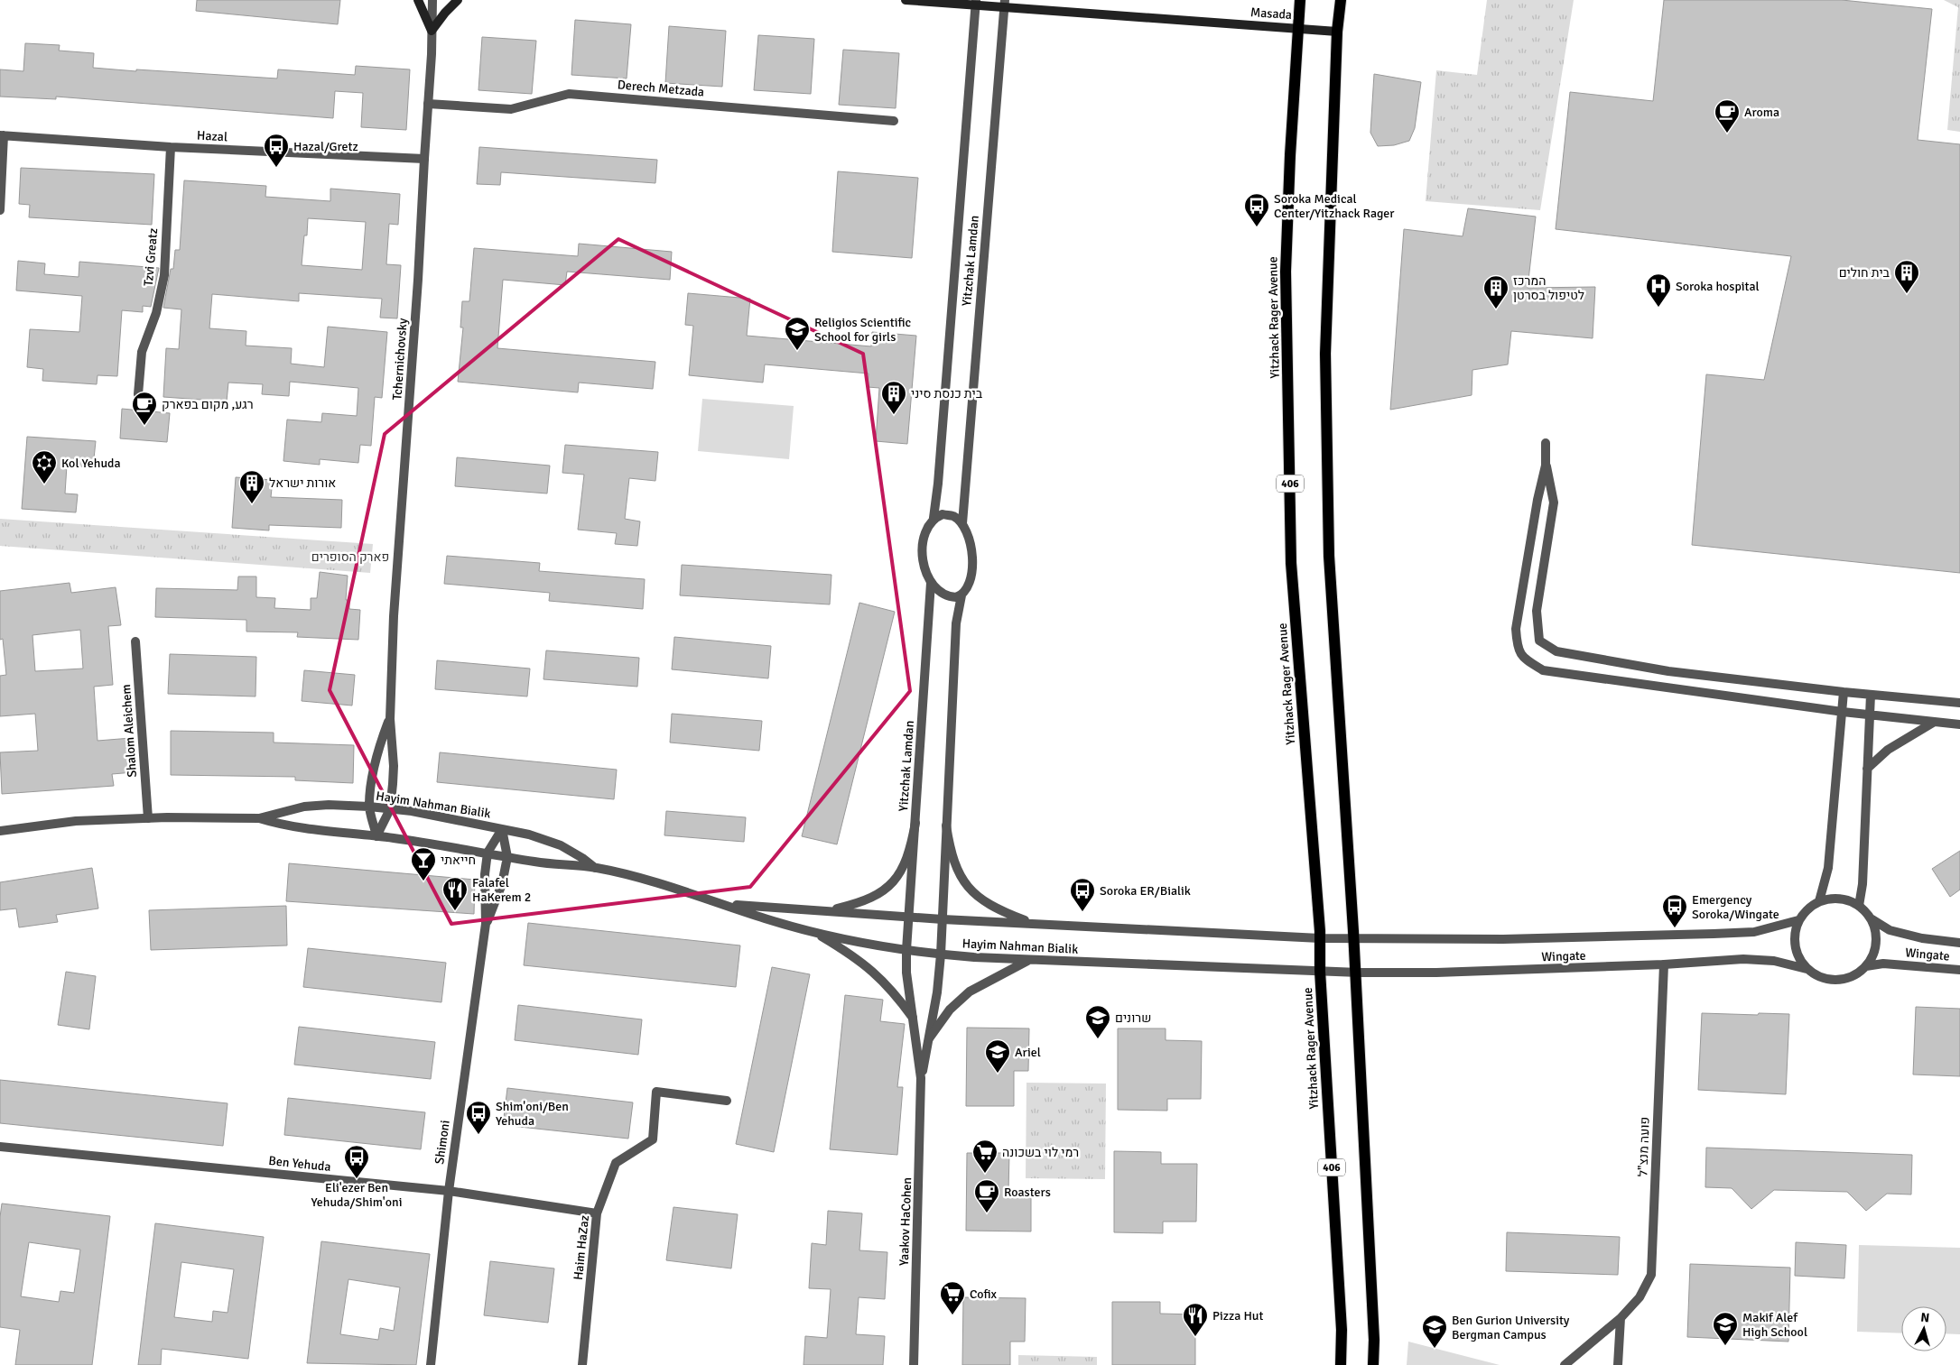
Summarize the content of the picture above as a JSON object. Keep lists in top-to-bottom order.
{
  "streets": {
    "main road": ["Masada", "Yitzhack Rager Avenue", "406"],
    "street": [
      "Derech Metzada",
      "Hazal",
      "Tzvi Greatz",
      "Yitzchak Lamdan",
      "Tchernichovsky",
      "Shalom Aleichem",
      "Hayim Nahman Bialik",
      "Wingate",
      "Shimoni",
      "פועה מנצ\"ל",
      "Ben Yehuda",
      "Yaakov HaCohen",
      "Haim HaZaz"
    ]
  },
  "crossings": [
    ["Masada", "Yitzchak Lamdan"],
    ["Masada", "Yitzhack Rager Avenue"],
    ["Derech Metzada", "Tchernichovsky"],
    ["Hazal", "Tzvi Greatz"],
    ["Hazal", "Tchernichovsky"],
    ["Yitzchak Lamdan", "Hayim Nahman Bialik"],
    ["Yitzchak Lamdan", "Yaakov HaCohen"],
    ["Yitzhack Rager Avenue", "Hayim Nahman Bialik"],
    ["Yitzhack Rager Avenue", "Wingate"],
    ["Tchernichovsky", "Hayim Nahman Bialik"],
    ["Shalom Aleichem", "Hayim Nahman Bialik"],
    ["Hayim Nahman Bialik", "Wingate"],
    ["Hayim Nahman Bialik", "Shimoni"],
    ["Hayim Nahman Bialik", "Yaakov HaCohen"],
    ["Wingate", "פועה מנצ\"ל"],
    ["Shimoni", "Ben Yehuda"],
    ["Ben Yehuda", "Haim HaZaz"]
  ],
  "parks": ["פארק הסופרים"],
  "places": {
    "cafe": ["Aroma", "רגע, מקום בפארק", "Roasters"],
    "bus stop": [
      "Hazal/Gretz",
      "Soroka Medical Center/Yitzhack Rager",
      "Soroka ER/Bialik",
      "Emergency Soroka/Wingate",
      "Shim'oni/Ben Yehuda",
      "Eli'ezer Ben Yehuda/Shim'oni"
    ],
    "building": [
      "בית חולים",
      "המרכז לטיפול בסרטן",
      "בית כנסת סיני",
      "אורות ישראל"
    ],
    "hospital": ["Soroka hospital"],
    "school or university": [
      "Religios Scientific School for girls",
      "שרונים",
      "Ariel",
      "Makif Alef High School",
      "Ben Gurion University Bergman Campus"
    ],
    "synagogue": ["Kol Yehuda"],
    "bar": ["חייאתי"],
    "restaurant": ["Falafel HaKerem 2", "Pizza Hut"],
    "supermarket": ["רמי לוי בשכונה", "Cofix"]
  },
  "north": "top"
}
